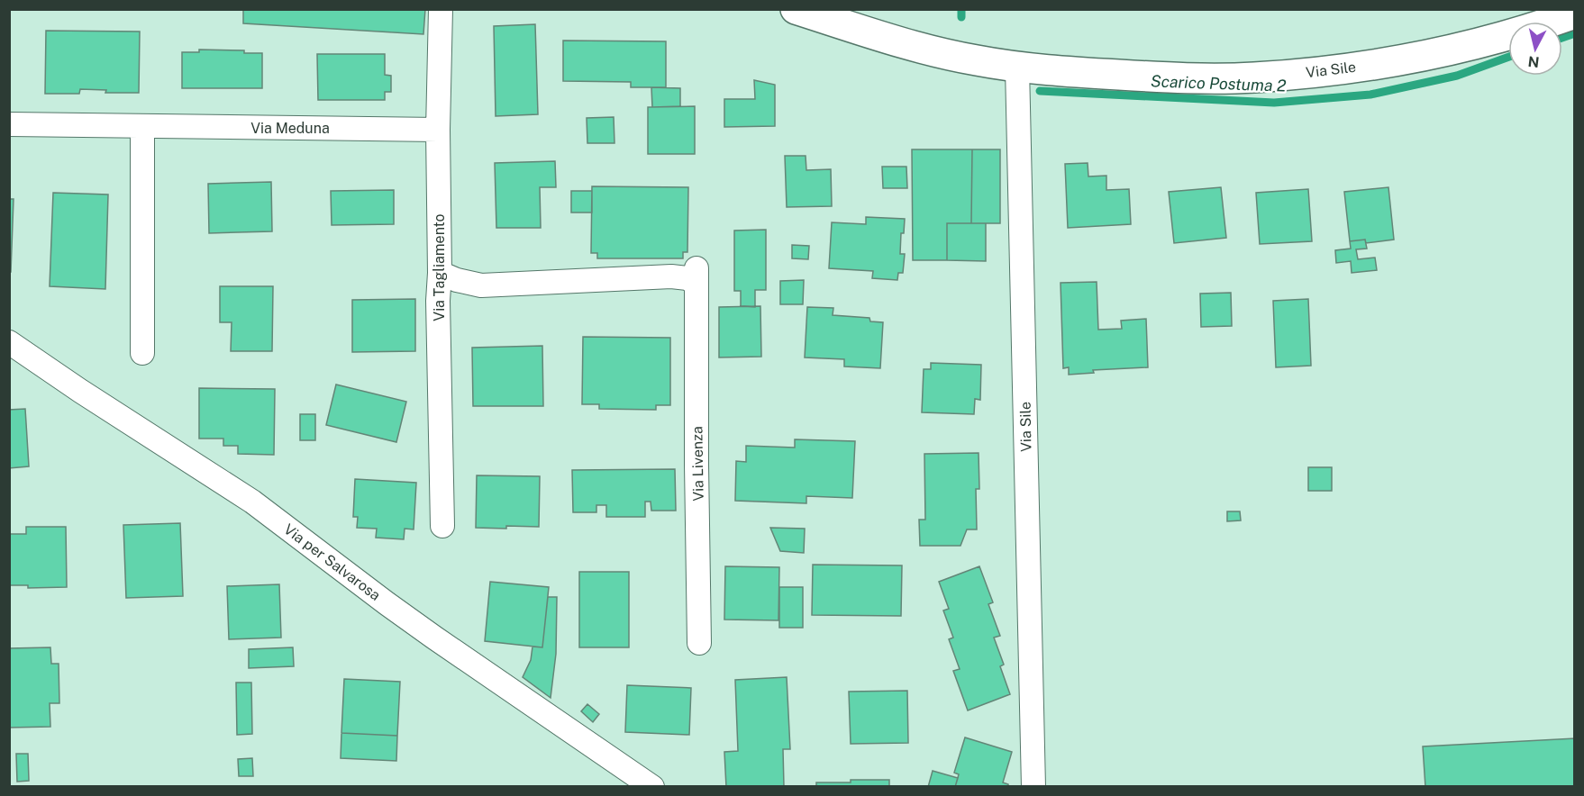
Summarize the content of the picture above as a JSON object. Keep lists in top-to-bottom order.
{
  "streets": {
    "street": [
      "Via Sile",
      "Via Meduna",
      "Via Tagliamento",
      "Via Livenza",
      "Via per Salvarosa"
    ]
  },
  "crossings": [
    ["Via Meduna", "Via Tagliamento"],
    ["Via Tagliamento", "Via Livenza"]
  ],
  "water": ["Scarico Postuma 2"],
  "north": "bottom"
}
